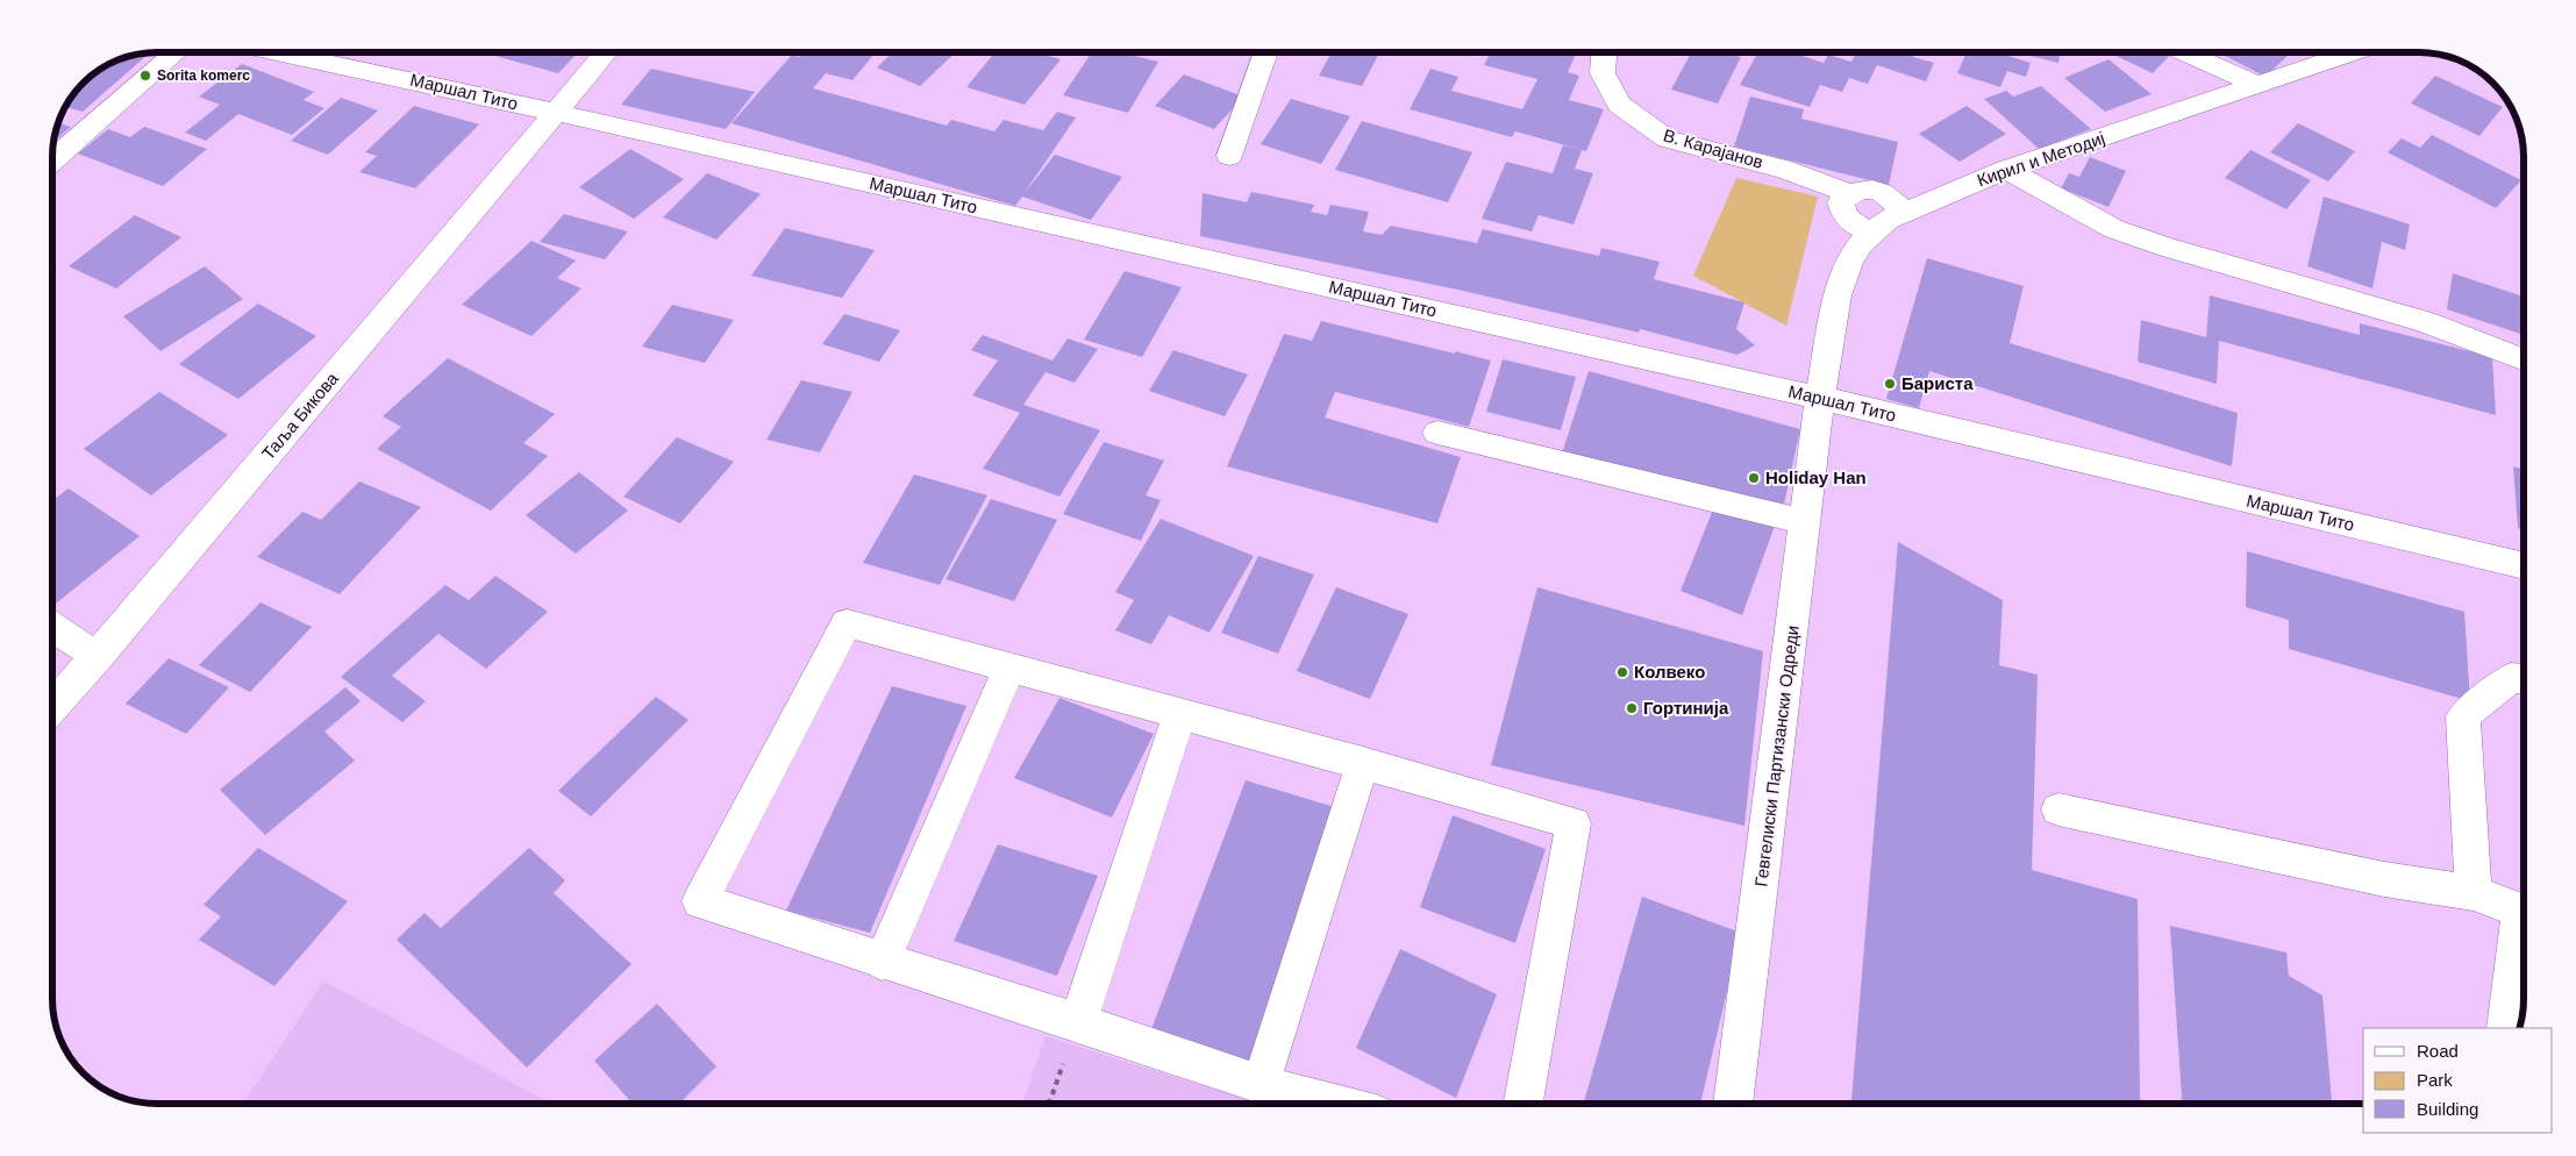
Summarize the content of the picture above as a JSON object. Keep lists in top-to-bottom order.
{
  "streets": {
    "street": [
      "Маршал Тито",
      "В. Карајанов",
      "Кирил и Методиј",
      "Таља Бикова",
      "Гевгелиски Партизански Одреди"
    ]
  },
  "crossings": [
    ["Маршал Тито", "Кирил и Методиј"],
    ["Маршал Тито", "Таља Бикова"],
    ["Маршал Тито", "Гевгелиски Партизански Одреди"],
    ["В. Карајанов", "Кирил и Методиј"],
    ["Кирил и Методиј", "Гевгелиски Партизански Одреди"]
  ],
  "places": [
    "Sorita komerc",
    "Бариста",
    "Holiday Han",
    "Колвеко",
    "Гортинија"
  ],
  "legend": ["Road", "Park", "Building"]
}
